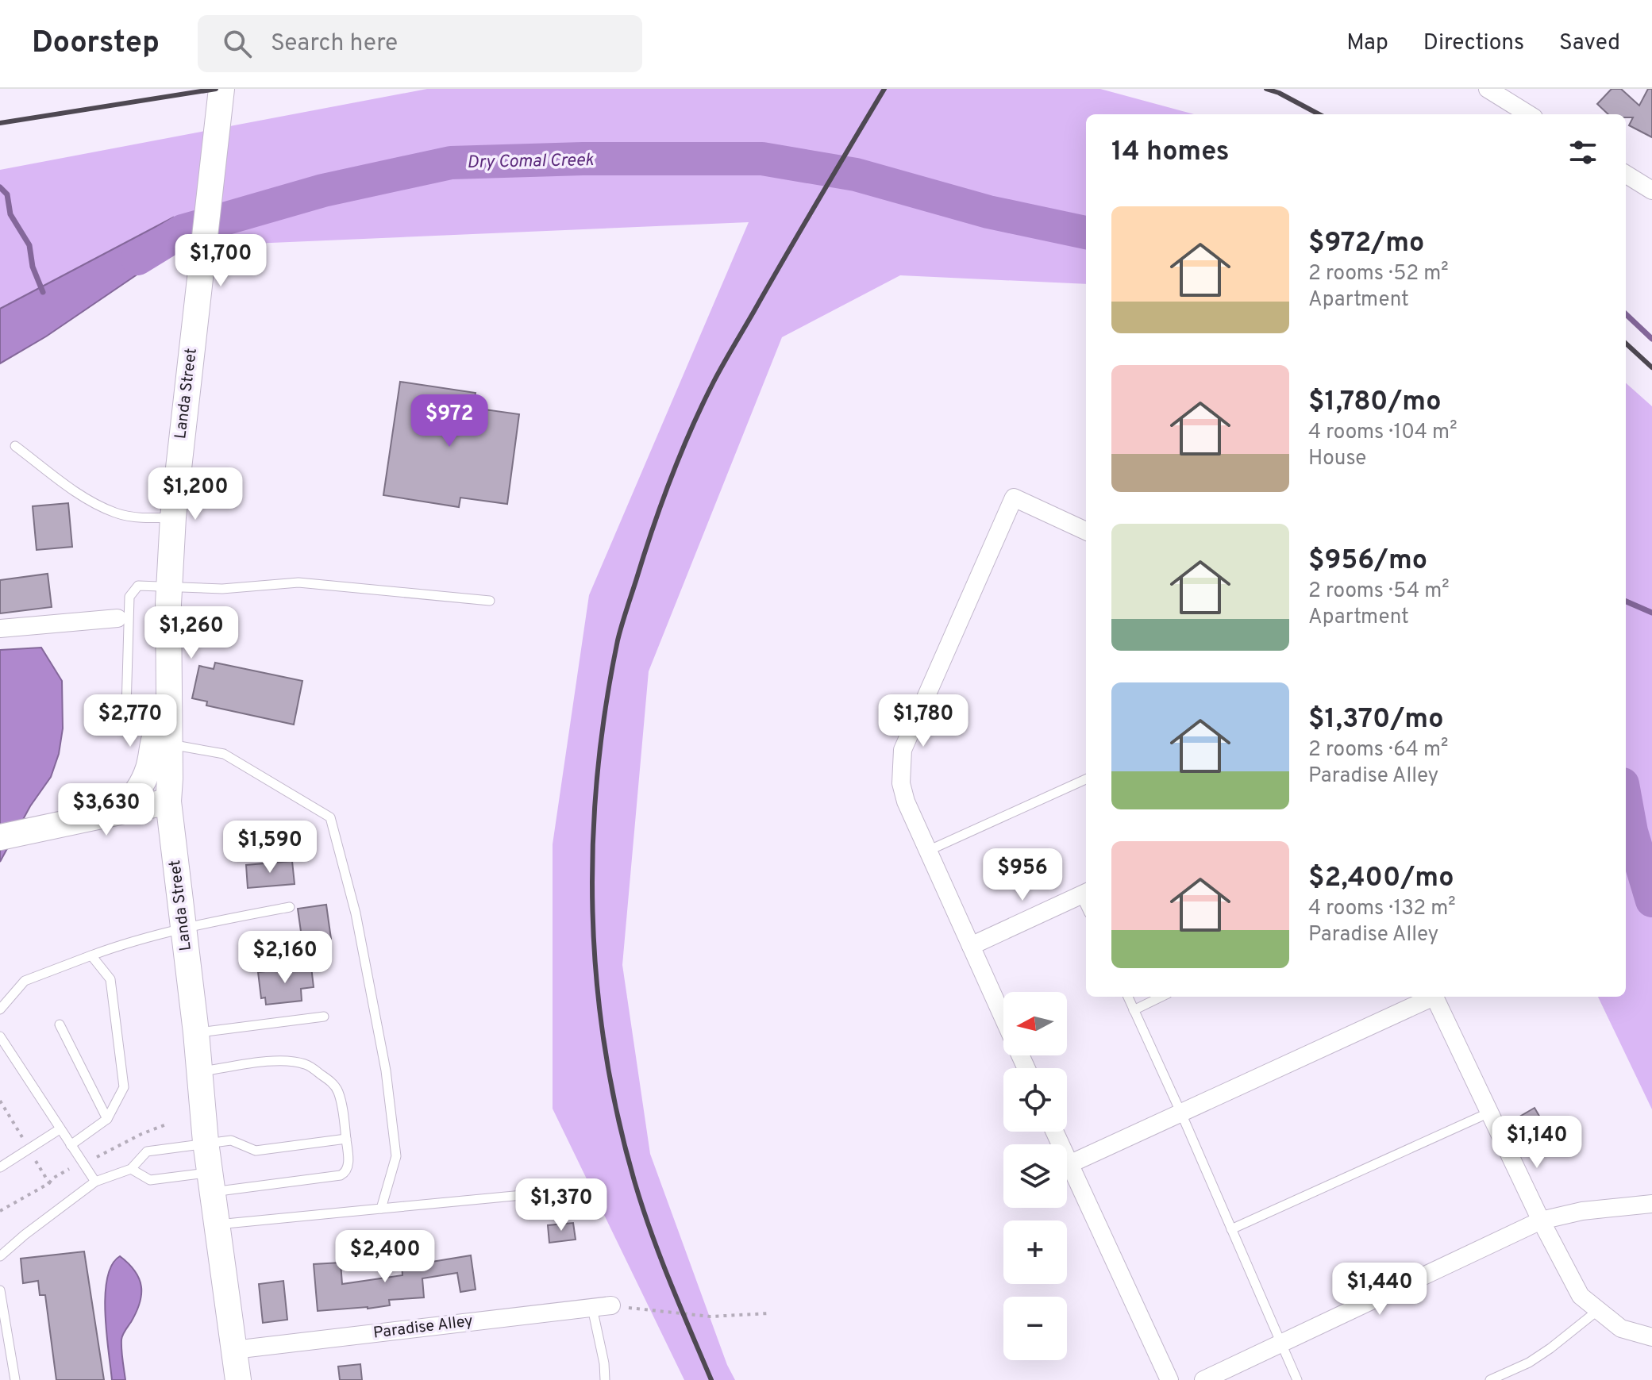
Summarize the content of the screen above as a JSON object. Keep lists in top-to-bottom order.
{
  "streets": {
    "main road": ["Landa Street"],
    "street": ["Paradise Alley"]
  },
  "crossings": [
    ["Landa Street", "Paradise Alley"]
  ],
  "water": ["Dry Comal Creek"],
  "north": "left",
  "page": {
    "header": "Doorstep",
    "search": "Search here",
    "nav": ["Map", "Directions", "Saved"],
    "heading": "14 homes",
    "list": [
      {
        "name": "$972/mo",
        "note": "2 rooms · 52 m² · Apartment"
      },
      {
        "name": "$1,780/mo",
        "note": "4 rooms · 104 m² · House"
      },
      {
        "name": "$956/mo",
        "note": "2 rooms · 54 m² · Apartment"
      },
      {
        "name": "$1,370/mo",
        "note": "2 rooms · 64 m² · Paradise Alley"
      },
      {
        "name": "$2,400/mo",
        "note": "4 rooms · 132 m² · Paradise Alley"
      }
    ],
    "price": [
      "$1,700",
      "$972",
      "$1,200",
      "$1,260",
      "$2,770",
      "$1,780",
      "$3,630",
      "$1,590",
      "$956",
      "$2,160",
      "$1,140",
      "$1,370",
      "$2,400",
      "$1,440"
    ],
    "map_buttons": ["+", "−"]
  }
}
